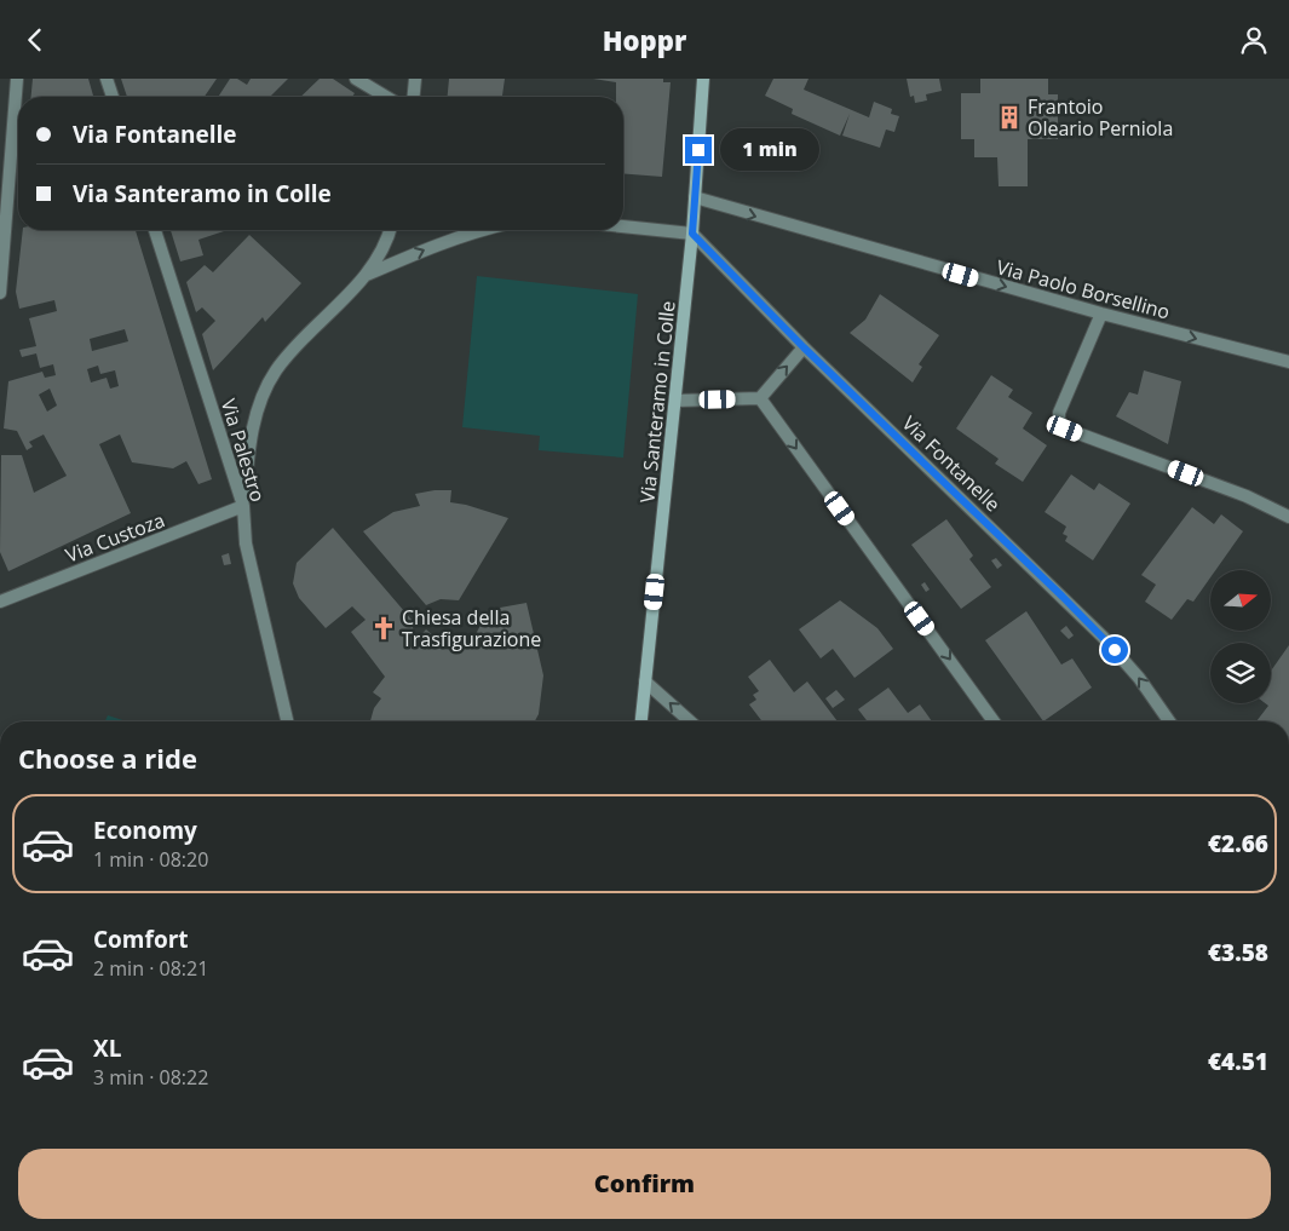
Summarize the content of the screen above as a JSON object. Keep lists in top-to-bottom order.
{
  "streets": {
    "main road": ["Via Santeramo in Colle"],
    "street": [
      "Via Paolo Borsellino",
      "Via Palestro",
      "Via Fontanelle",
      "Via Custoza"
    ]
  },
  "crossings": [
    ["Via Paolo Borsellino", "Via Santeramo in Colle"],
    ["Via Santeramo in Colle", "Via Fontanelle"],
    ["Via Palestro", "Via Custoza"]
  ],
  "one_way": ["Via Paolo Borsellino"],
  "places": {
    "building": ["Frantoio Oleario Perniola"],
    "church": ["Chiesa della Trasfigurazione"]
  },
  "north": "right",
  "page": {
    "header": "Hoppr",
    "banner": ["Via Fontanelle", "Via Santeramo in Colle"],
    "bubble": "1 min",
    "heading": "Choose a ride",
    "list": [
      {
        "name": "Economy",
        "note": "1 min · 08:20",
        "value": "€2.66"
      },
      {
        "name": "Comfort",
        "note": "2 min · 08:21",
        "value": "€3.58"
      },
      {
        "name": "XL",
        "note": "3 min · 08:22",
        "value": "€4.51"
      }
    ],
    "buttons": "Confirm"
  }
}
